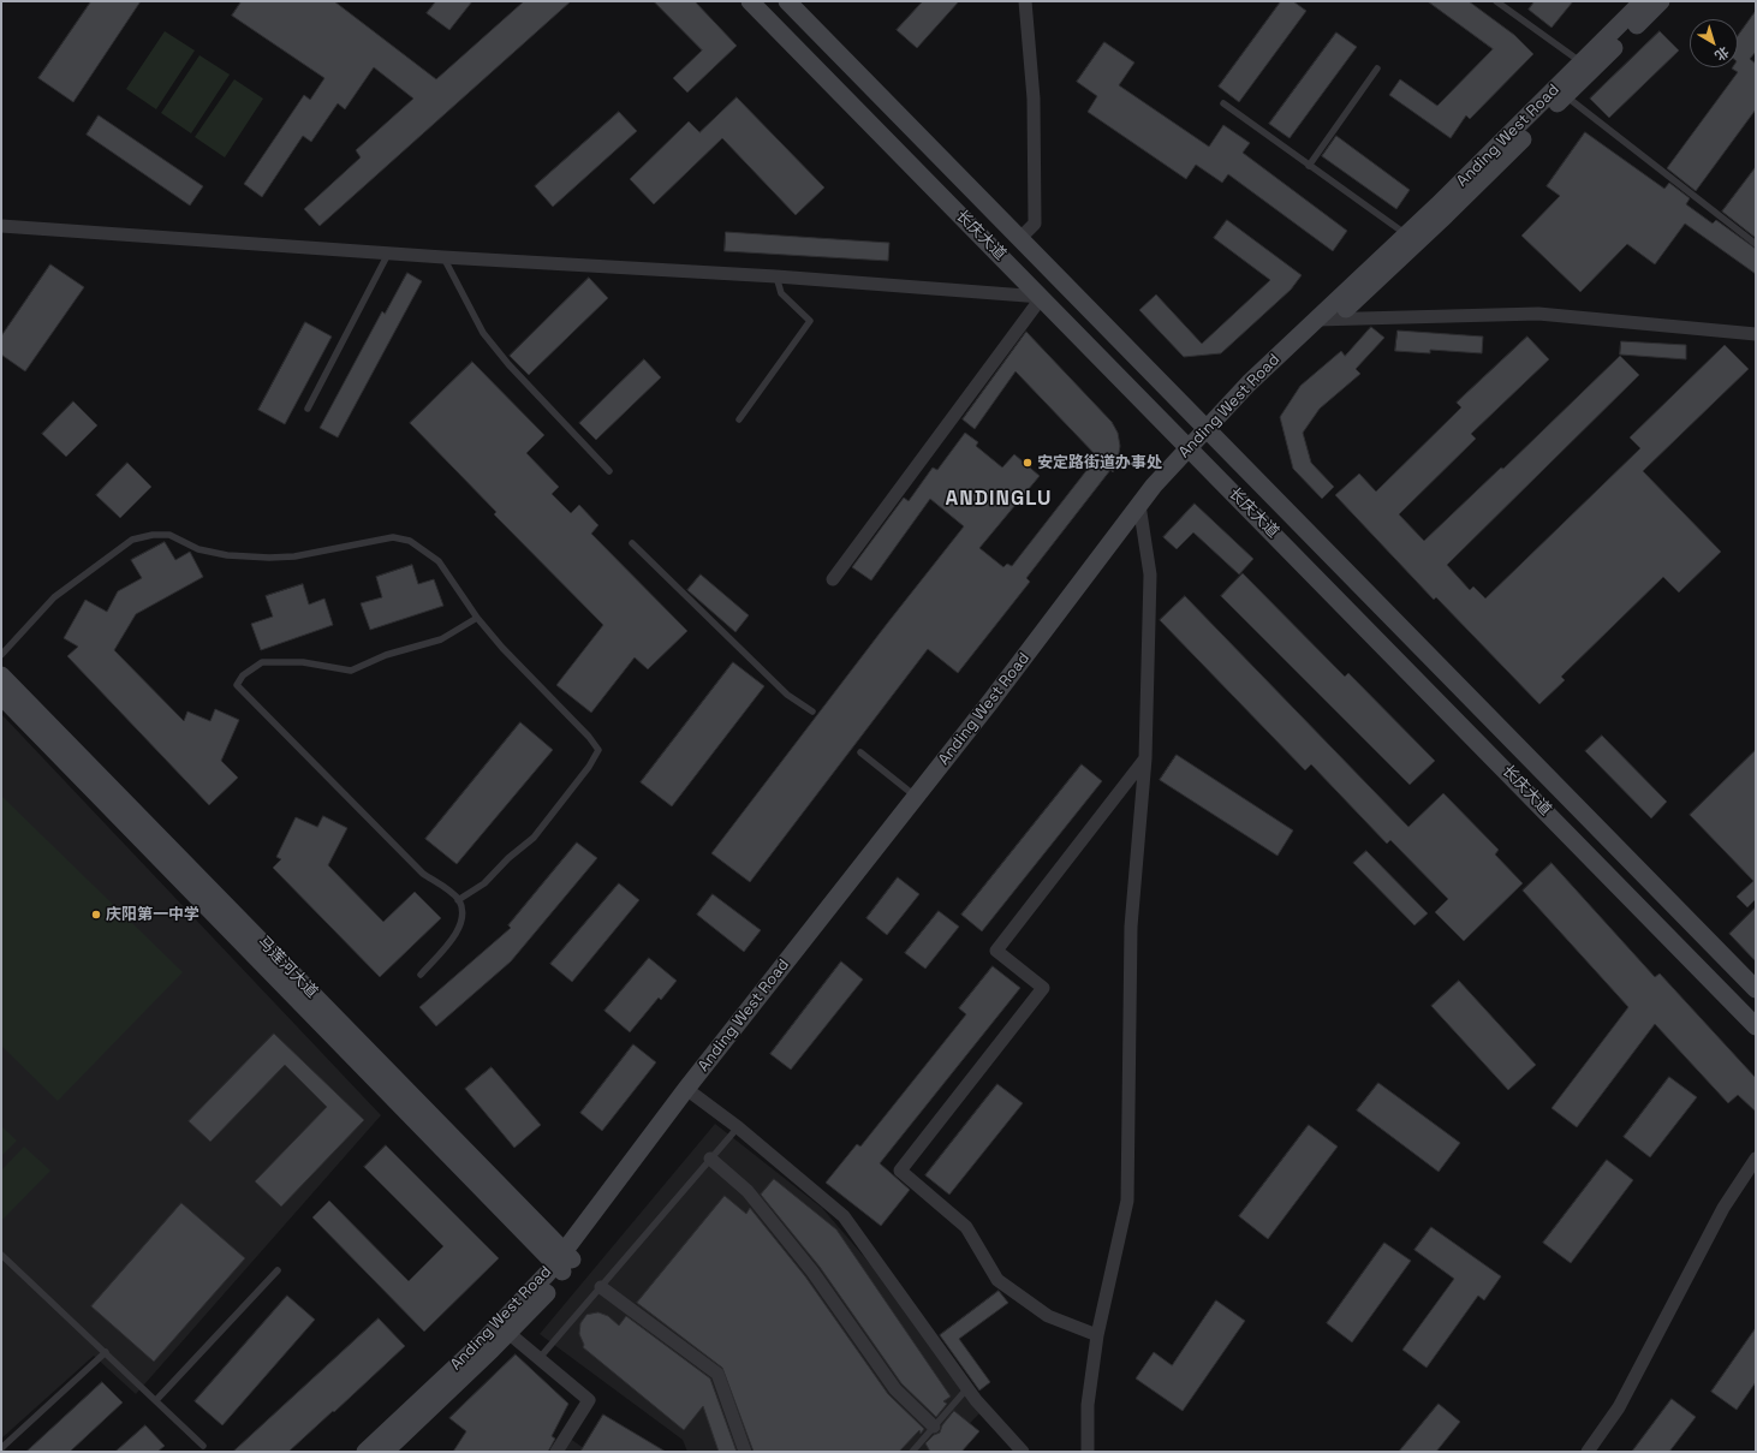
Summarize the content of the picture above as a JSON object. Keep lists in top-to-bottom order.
{
  "streets": {
    "street": ["Anding West Road", "长庆大道", "马莲河大道"]
  },
  "crossings": [
    ["Anding West Road", "长庆大道"],
    ["Anding West Road", "马莲河大道"]
  ],
  "districts": ["ANDINGLU"],
  "places": ["安定路街道办事处", "庆阳第一中学"],
  "north": "bottom right"
}
